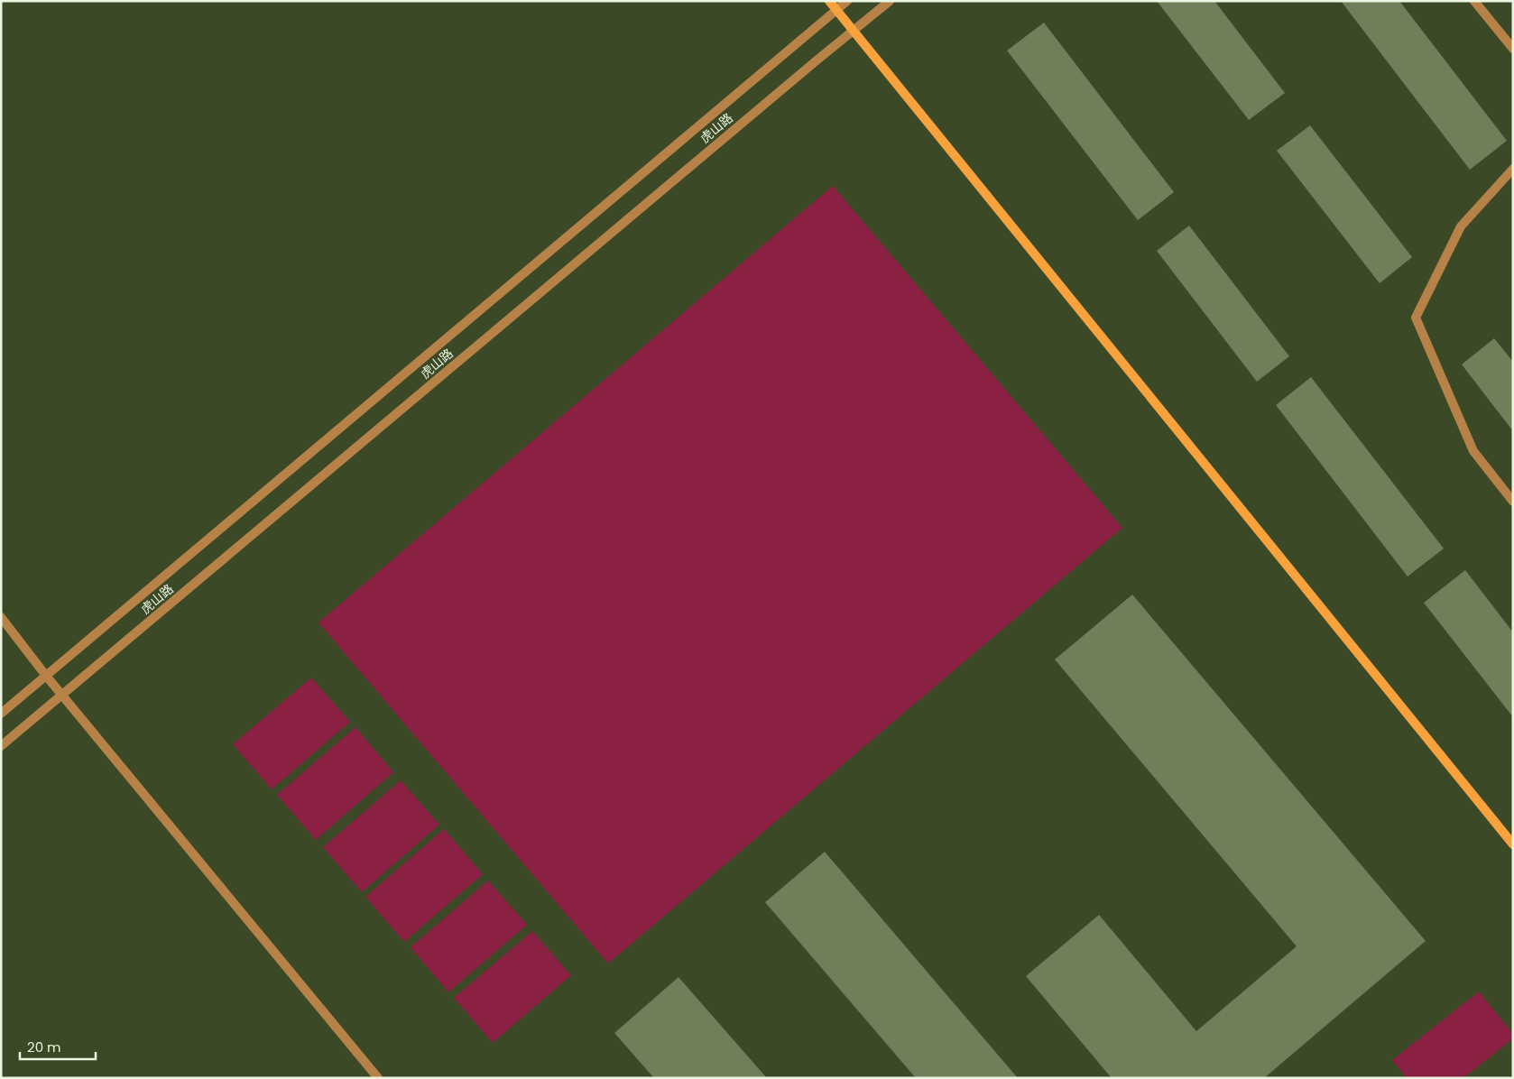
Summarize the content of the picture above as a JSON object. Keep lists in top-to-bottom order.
{
  "streets": {
    "street": ["虎山路"]
  },
  "scale_bar": "20 m"
}
